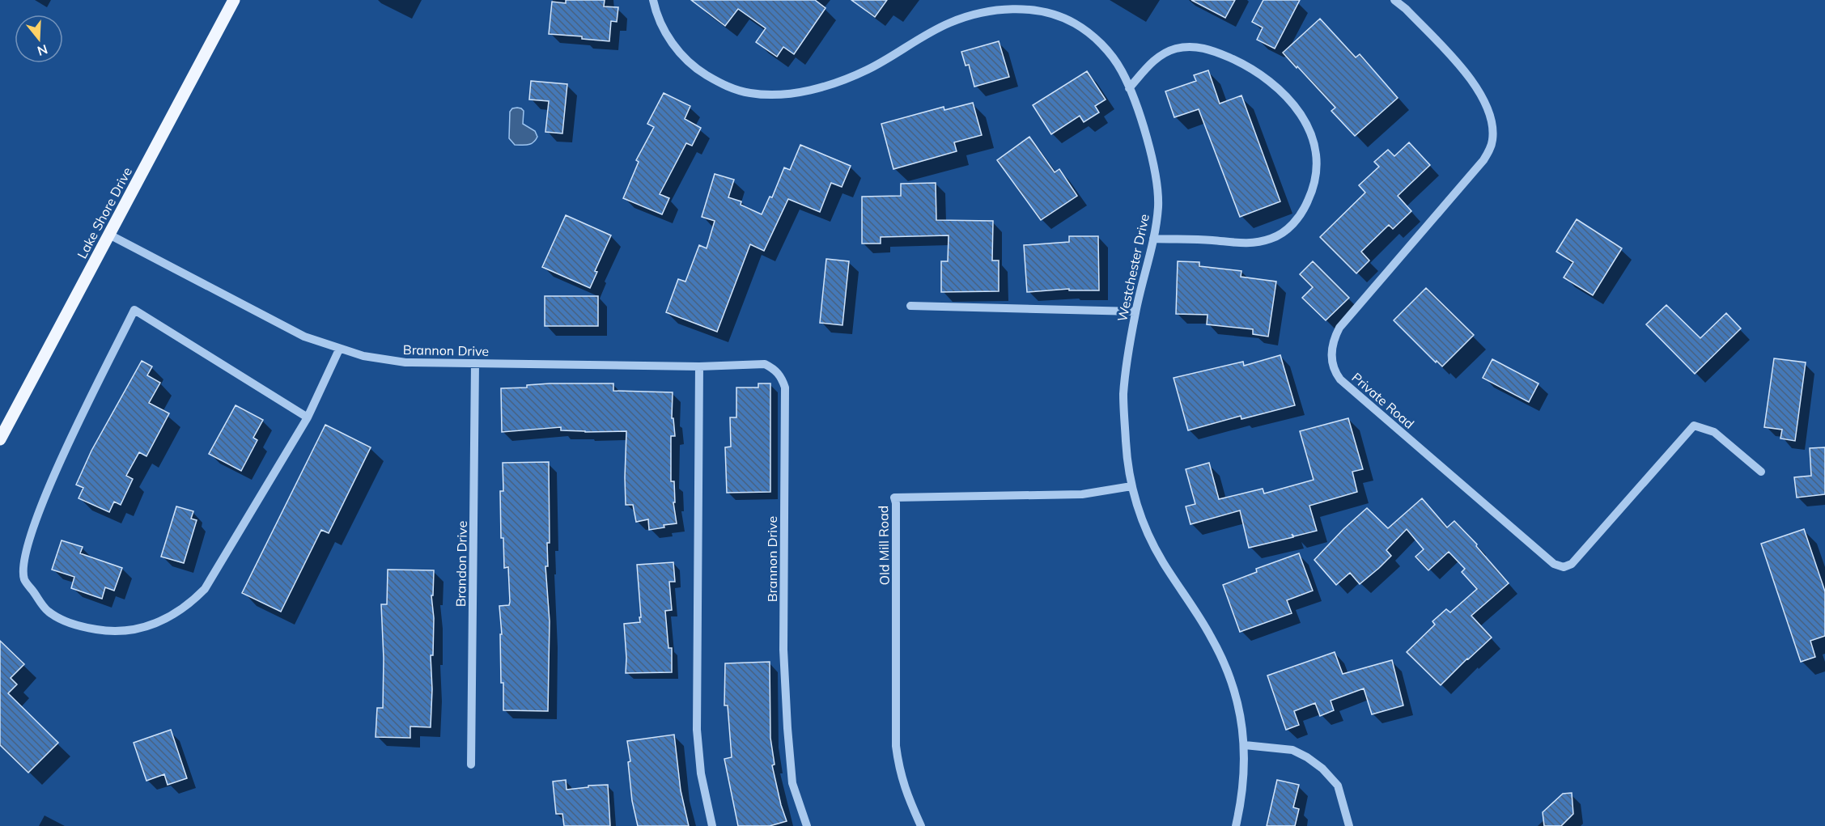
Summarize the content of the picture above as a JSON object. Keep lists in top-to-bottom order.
{
  "streets": {
    "main road": ["Lake Shore Drive"],
    "street": [
      "Westchester Drive",
      "Brannon Drive",
      "Private Road",
      "Old Mill Road",
      "Brandon Drive"
    ]
  },
  "crossings": [
    ["Lake Shore Drive", "Brannon Drive"],
    ["Westchester Drive", "Old Mill Road"],
    ["Brannon Drive", "Brandon Drive"]
  ],
  "north": "bottom"
}
